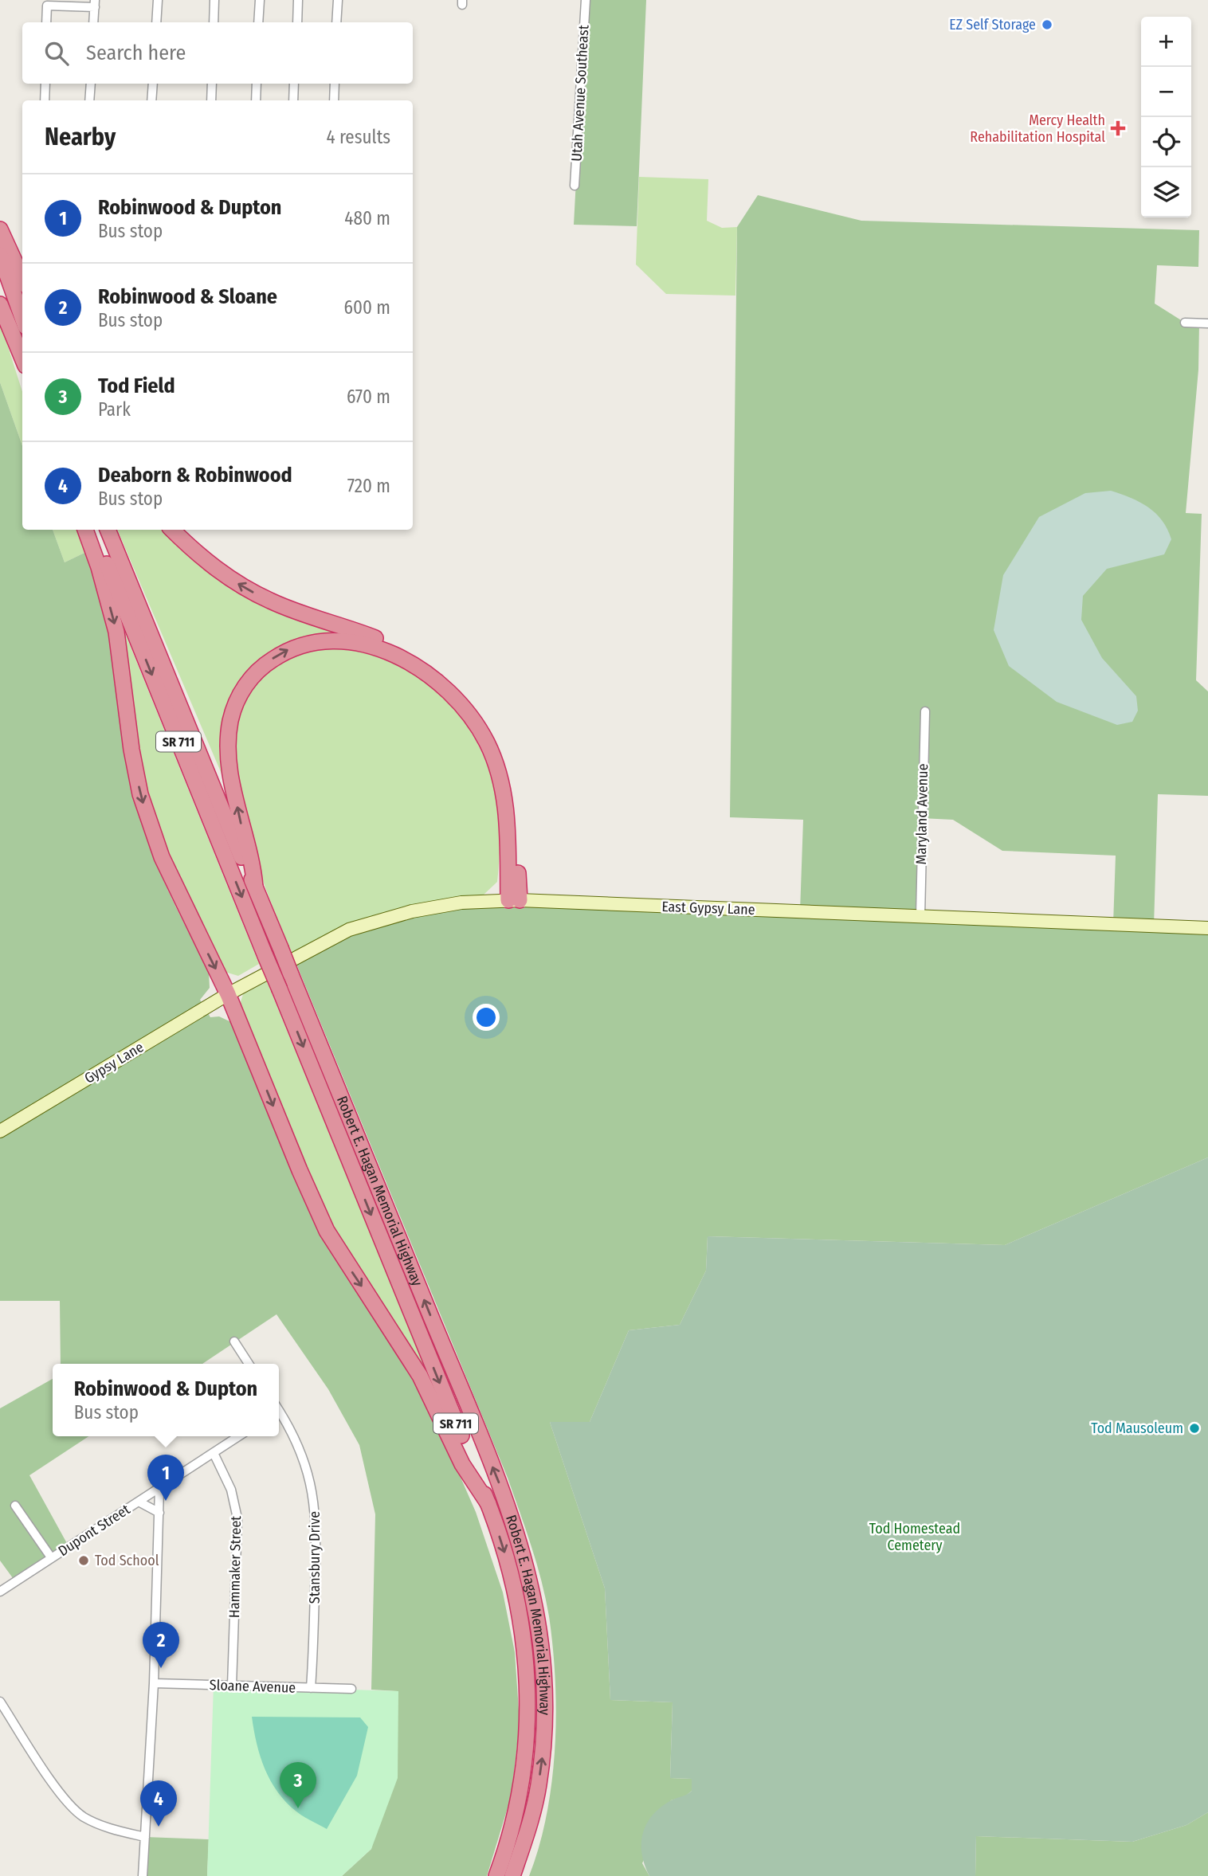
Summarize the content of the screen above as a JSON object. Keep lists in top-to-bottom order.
{
  "streets": {
    "highway": ["SR 711", "Robert E. Hagan Memorial Highway"],
    "main road": ["East Gypsy Lane", "Gypsy Lane"],
    "street": [
      "Utah Avenue Southeast",
      "Maryland Avenue",
      "Dupont Street",
      "Stansbury Drive",
      "Hammaker Street",
      "Sloane Avenue"
    ]
  },
  "crossings": [
    ["Maryland Avenue", "East Gypsy Lane"],
    ["East Gypsy Lane", "Gypsy Lane"],
    ["Dupont Street", "Hammaker Street"],
    ["Stansbury Drive", "Sloane Avenue"],
    ["Hammaker Street", "Sloane Avenue"]
  ],
  "parks": ["Tod Homestead Cemetery"],
  "places": {
    "other": ["EZ Self Storage", "Tod Mausoleum", "Tod School"],
    "health": ["Mercy Health Rehabilitation Hospital"]
  },
  "page": {
    "map_buttons": ["+", "−"],
    "search": "Search here",
    "heading": ["Nearby", "4 results"],
    "list": [
      {
        "mark": "1",
        "name": "Robinwood & Dupton",
        "note": "Bus stop",
        "value": "480 m"
      },
      {
        "mark": "2",
        "name": "Robinwood & Sloane",
        "note": "Bus stop",
        "value": "600 m"
      },
      {
        "mark": "3",
        "name": "Tod Field",
        "note": "Park",
        "value": "670 m"
      },
      {
        "mark": "4",
        "name": "Deaborn & Robinwood",
        "note": "Bus stop",
        "value": "720 m"
      }
    ],
    "popup": ["Robinwood & Dupton", "Bus stop"],
    "pins": [
      "1",
      "2",
      "3",
      "4"
    ]
  }
}
